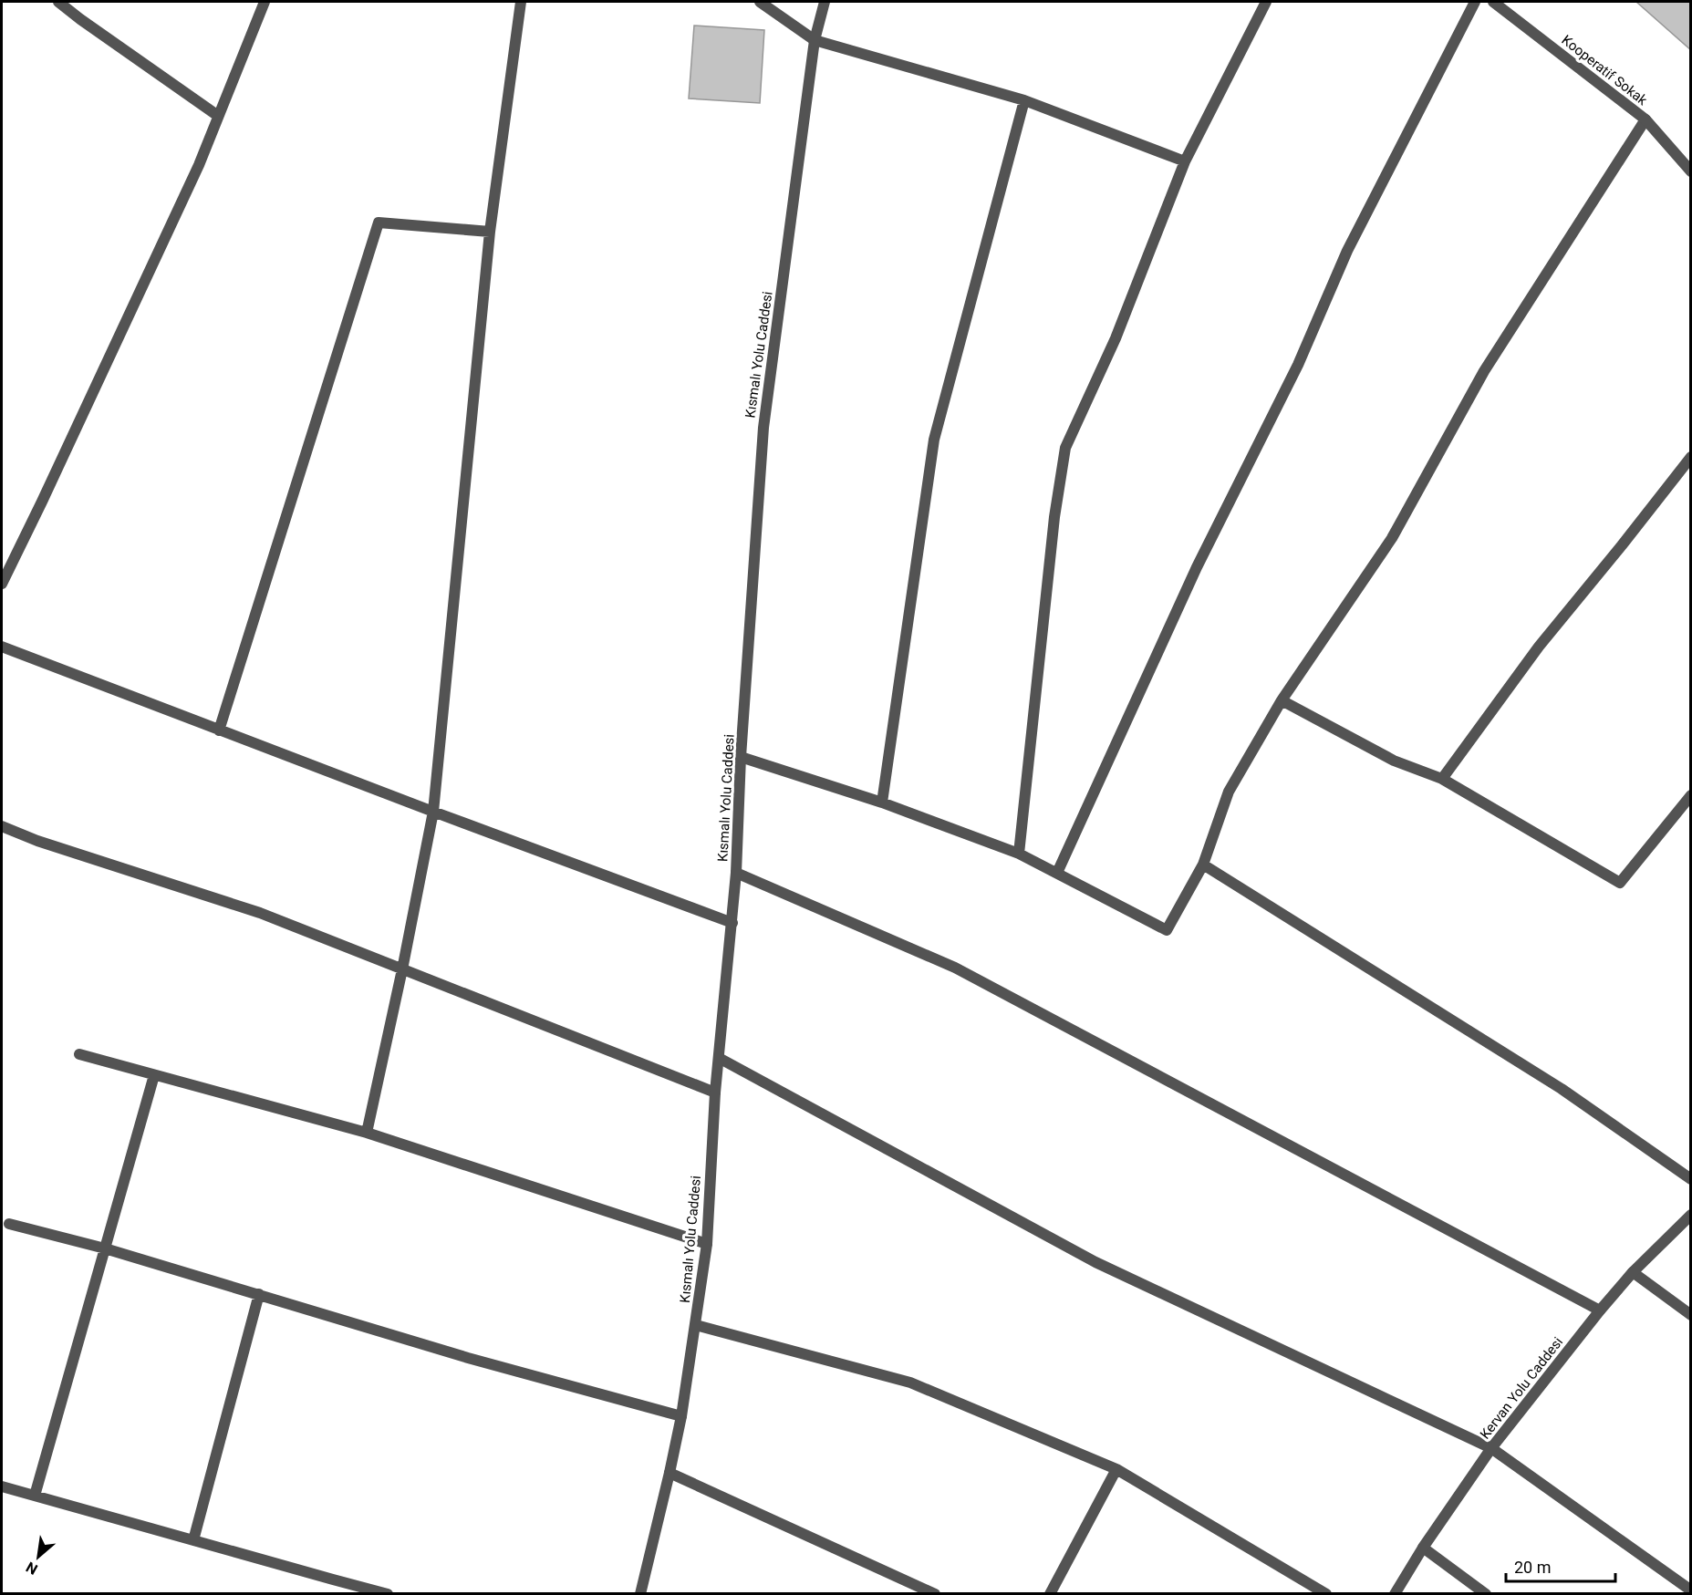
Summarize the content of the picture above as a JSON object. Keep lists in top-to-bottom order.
{
  "streets": {
    "street": ["Kooperatif Sokak", "Kısmalı Yolu Caddesi", "Kervan Yolu Caddesi"]
  },
  "scale_bar": "20 m",
  "north": "bottom left"
}
